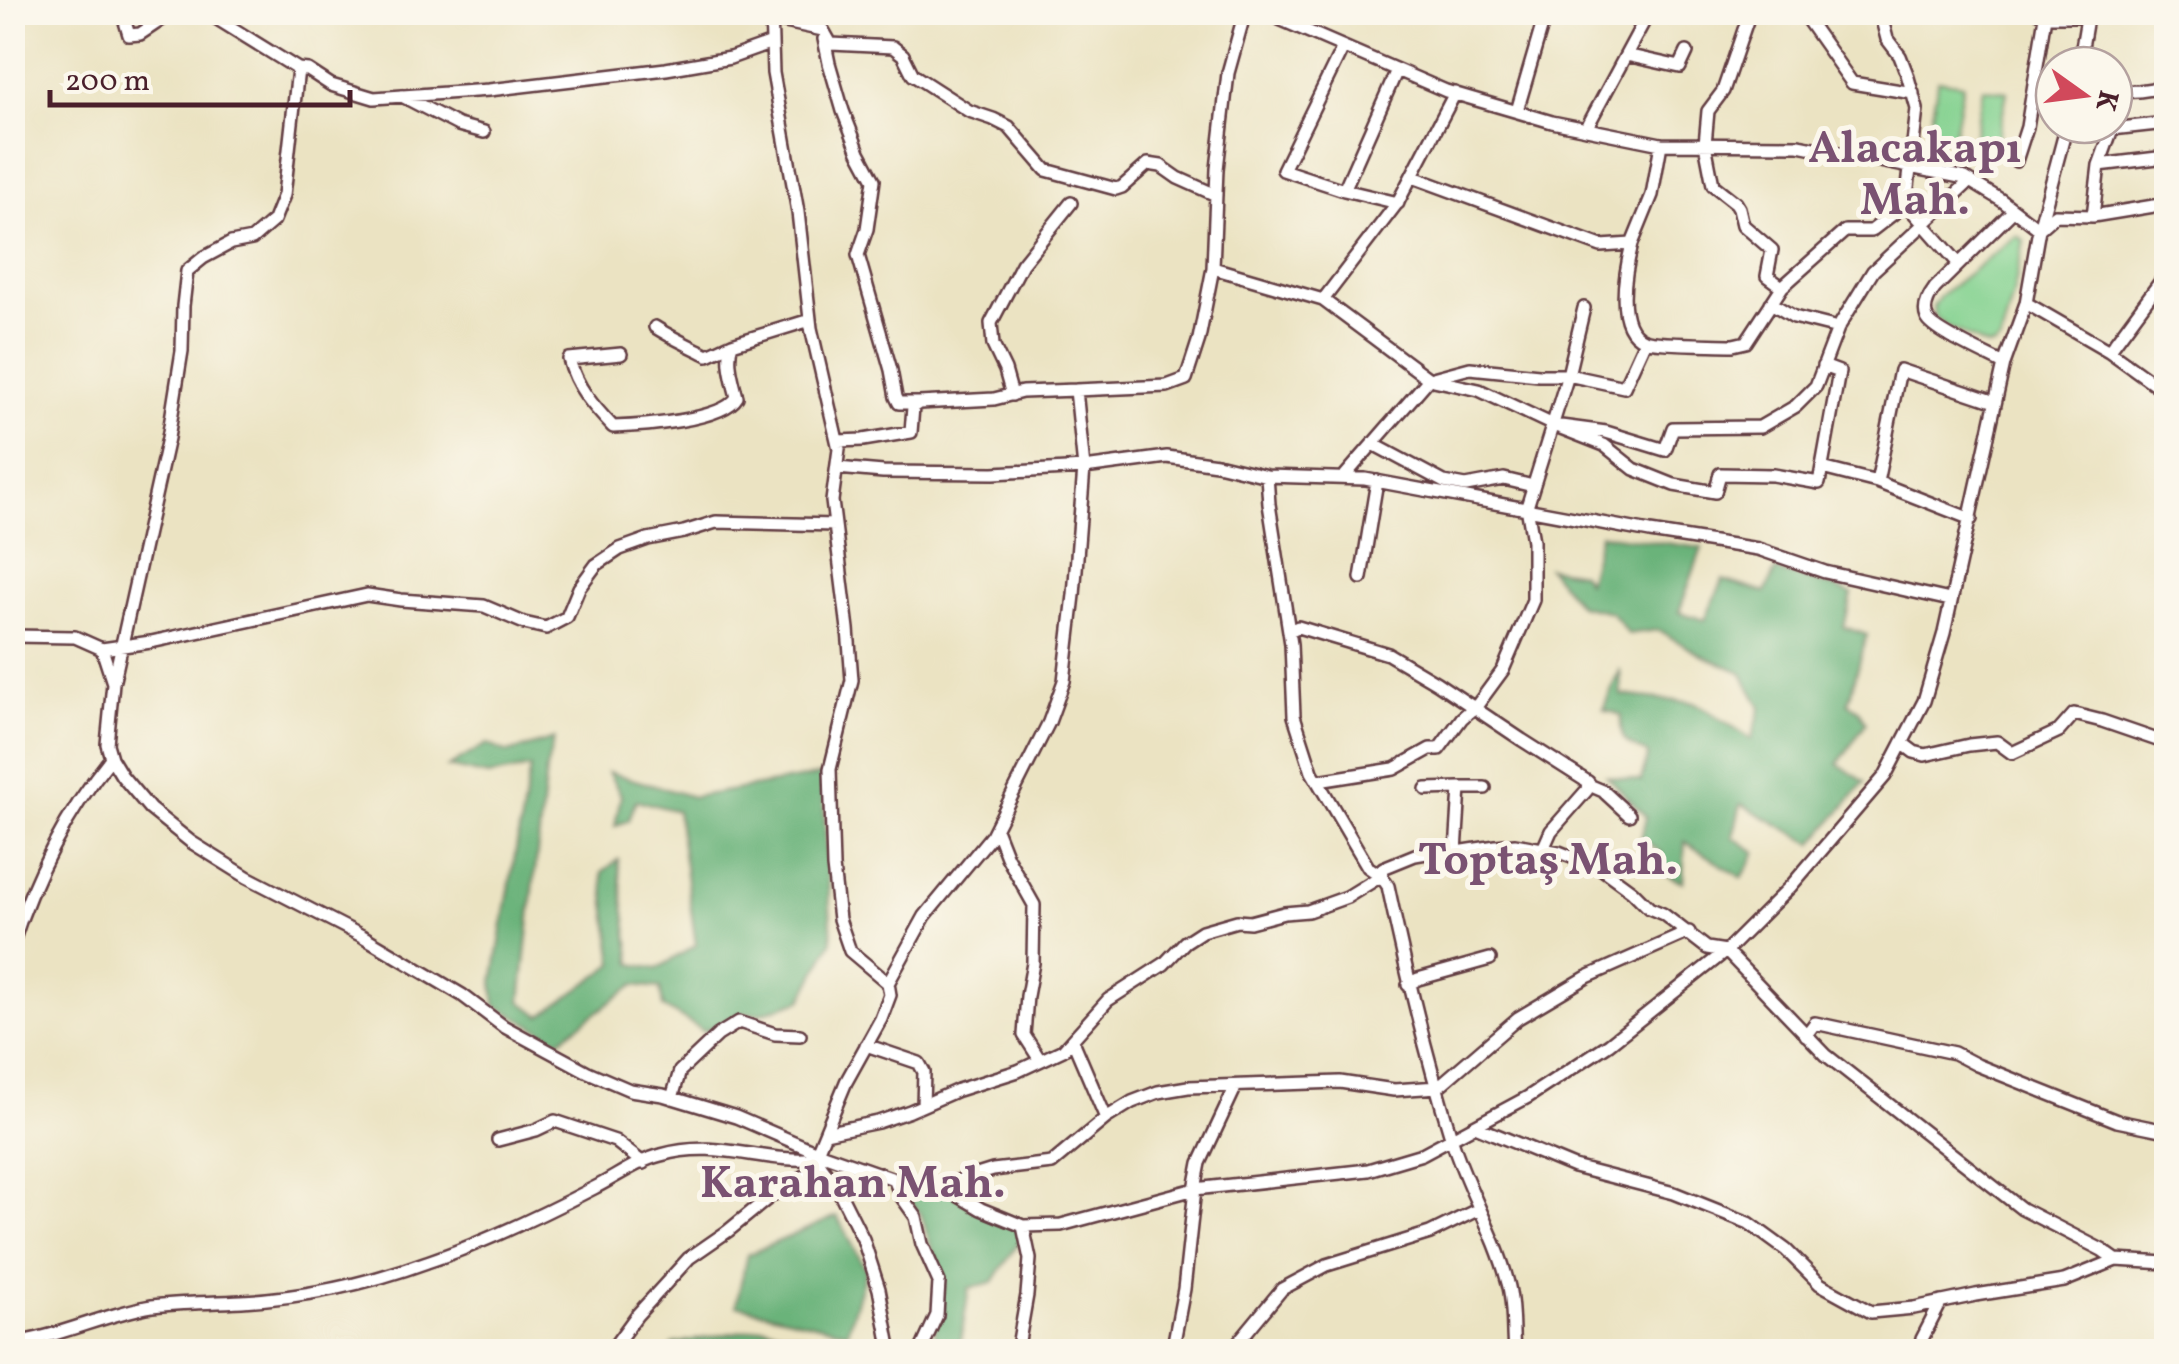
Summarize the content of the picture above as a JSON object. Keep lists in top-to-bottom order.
{
  "districts": ["Alacakapı Mah.", "Toptaş Mah.", "Karahan Mah."],
  "scale_bar": "200 m",
  "north": "right"
}
